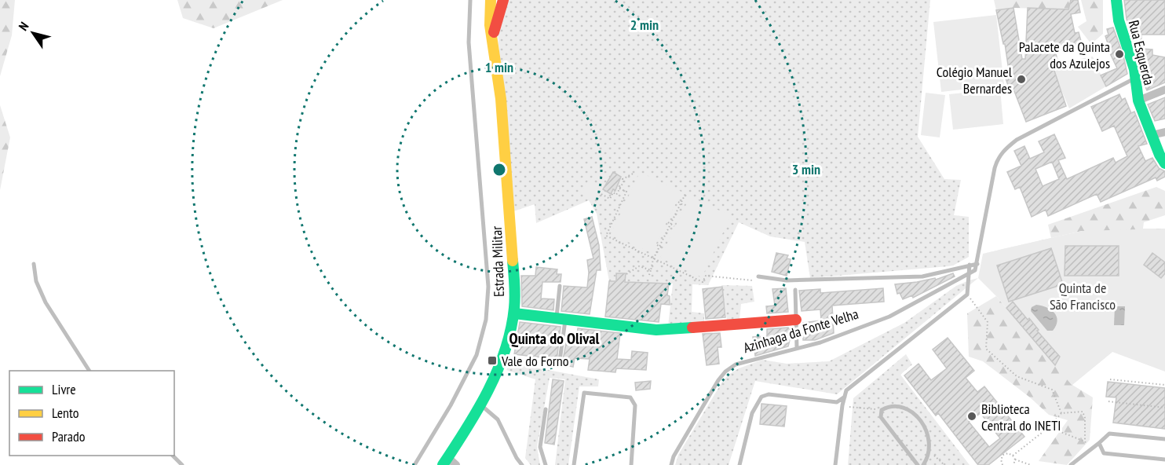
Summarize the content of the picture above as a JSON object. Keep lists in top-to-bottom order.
{
  "streets": {
    "street": ["Rua Esquerda", "Estrada Militar", "Azinhaga da Fonte Velha"]
  },
  "crossings": [
    ["Estrada Militar", "Azinhaga da Fonte Velha"]
  ],
  "districts": ["Quinta do Olival"],
  "parks": ["Quinta de São Francisco"],
  "places": {
    "other": ["Palacete da Quinta dos Azulejos", "Colégio Manuel Bernardes", "Biblioteca Central do INETI"],
    "transit": ["Vale do Forno"]
  },
  "legend": ["Livre", "Lento", "Parado"],
  "north": "top left",
  "rings": ["2 min", "1 min", "3 min"]
}
